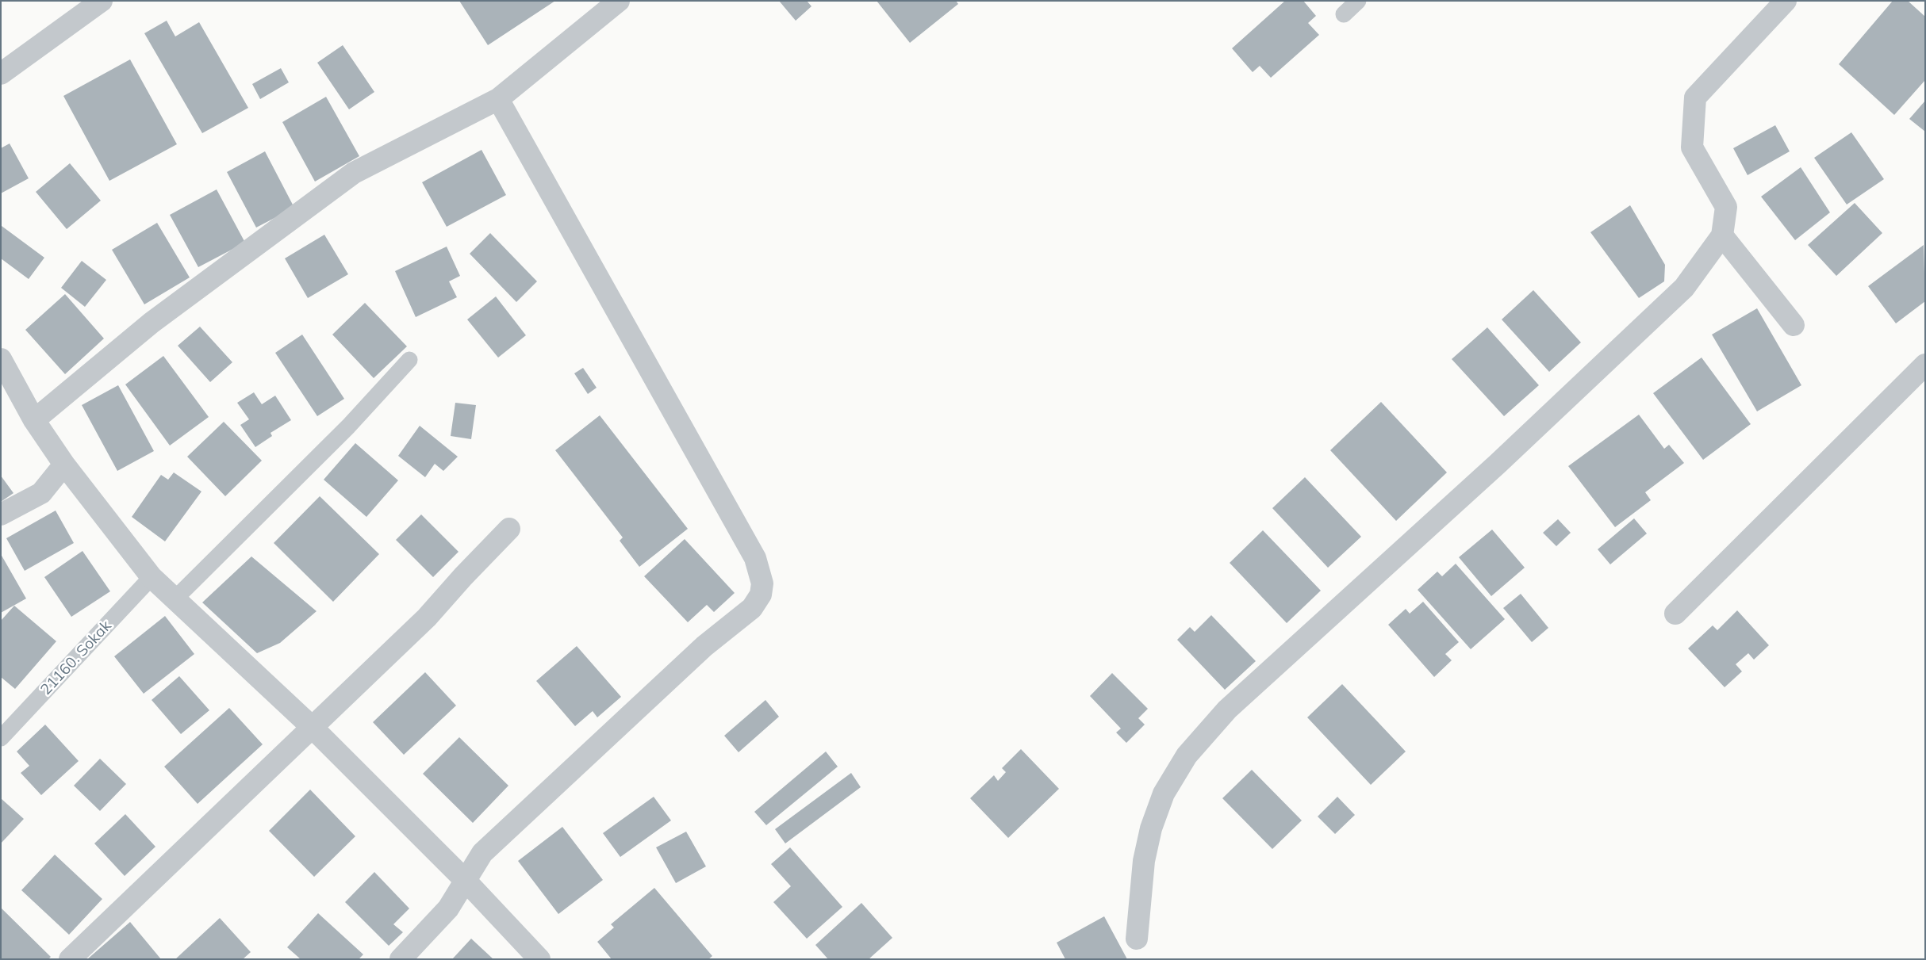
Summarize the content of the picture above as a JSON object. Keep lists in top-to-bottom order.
{
  "streets": {
    "lane": ["21160. Sokak"]
  }
}
